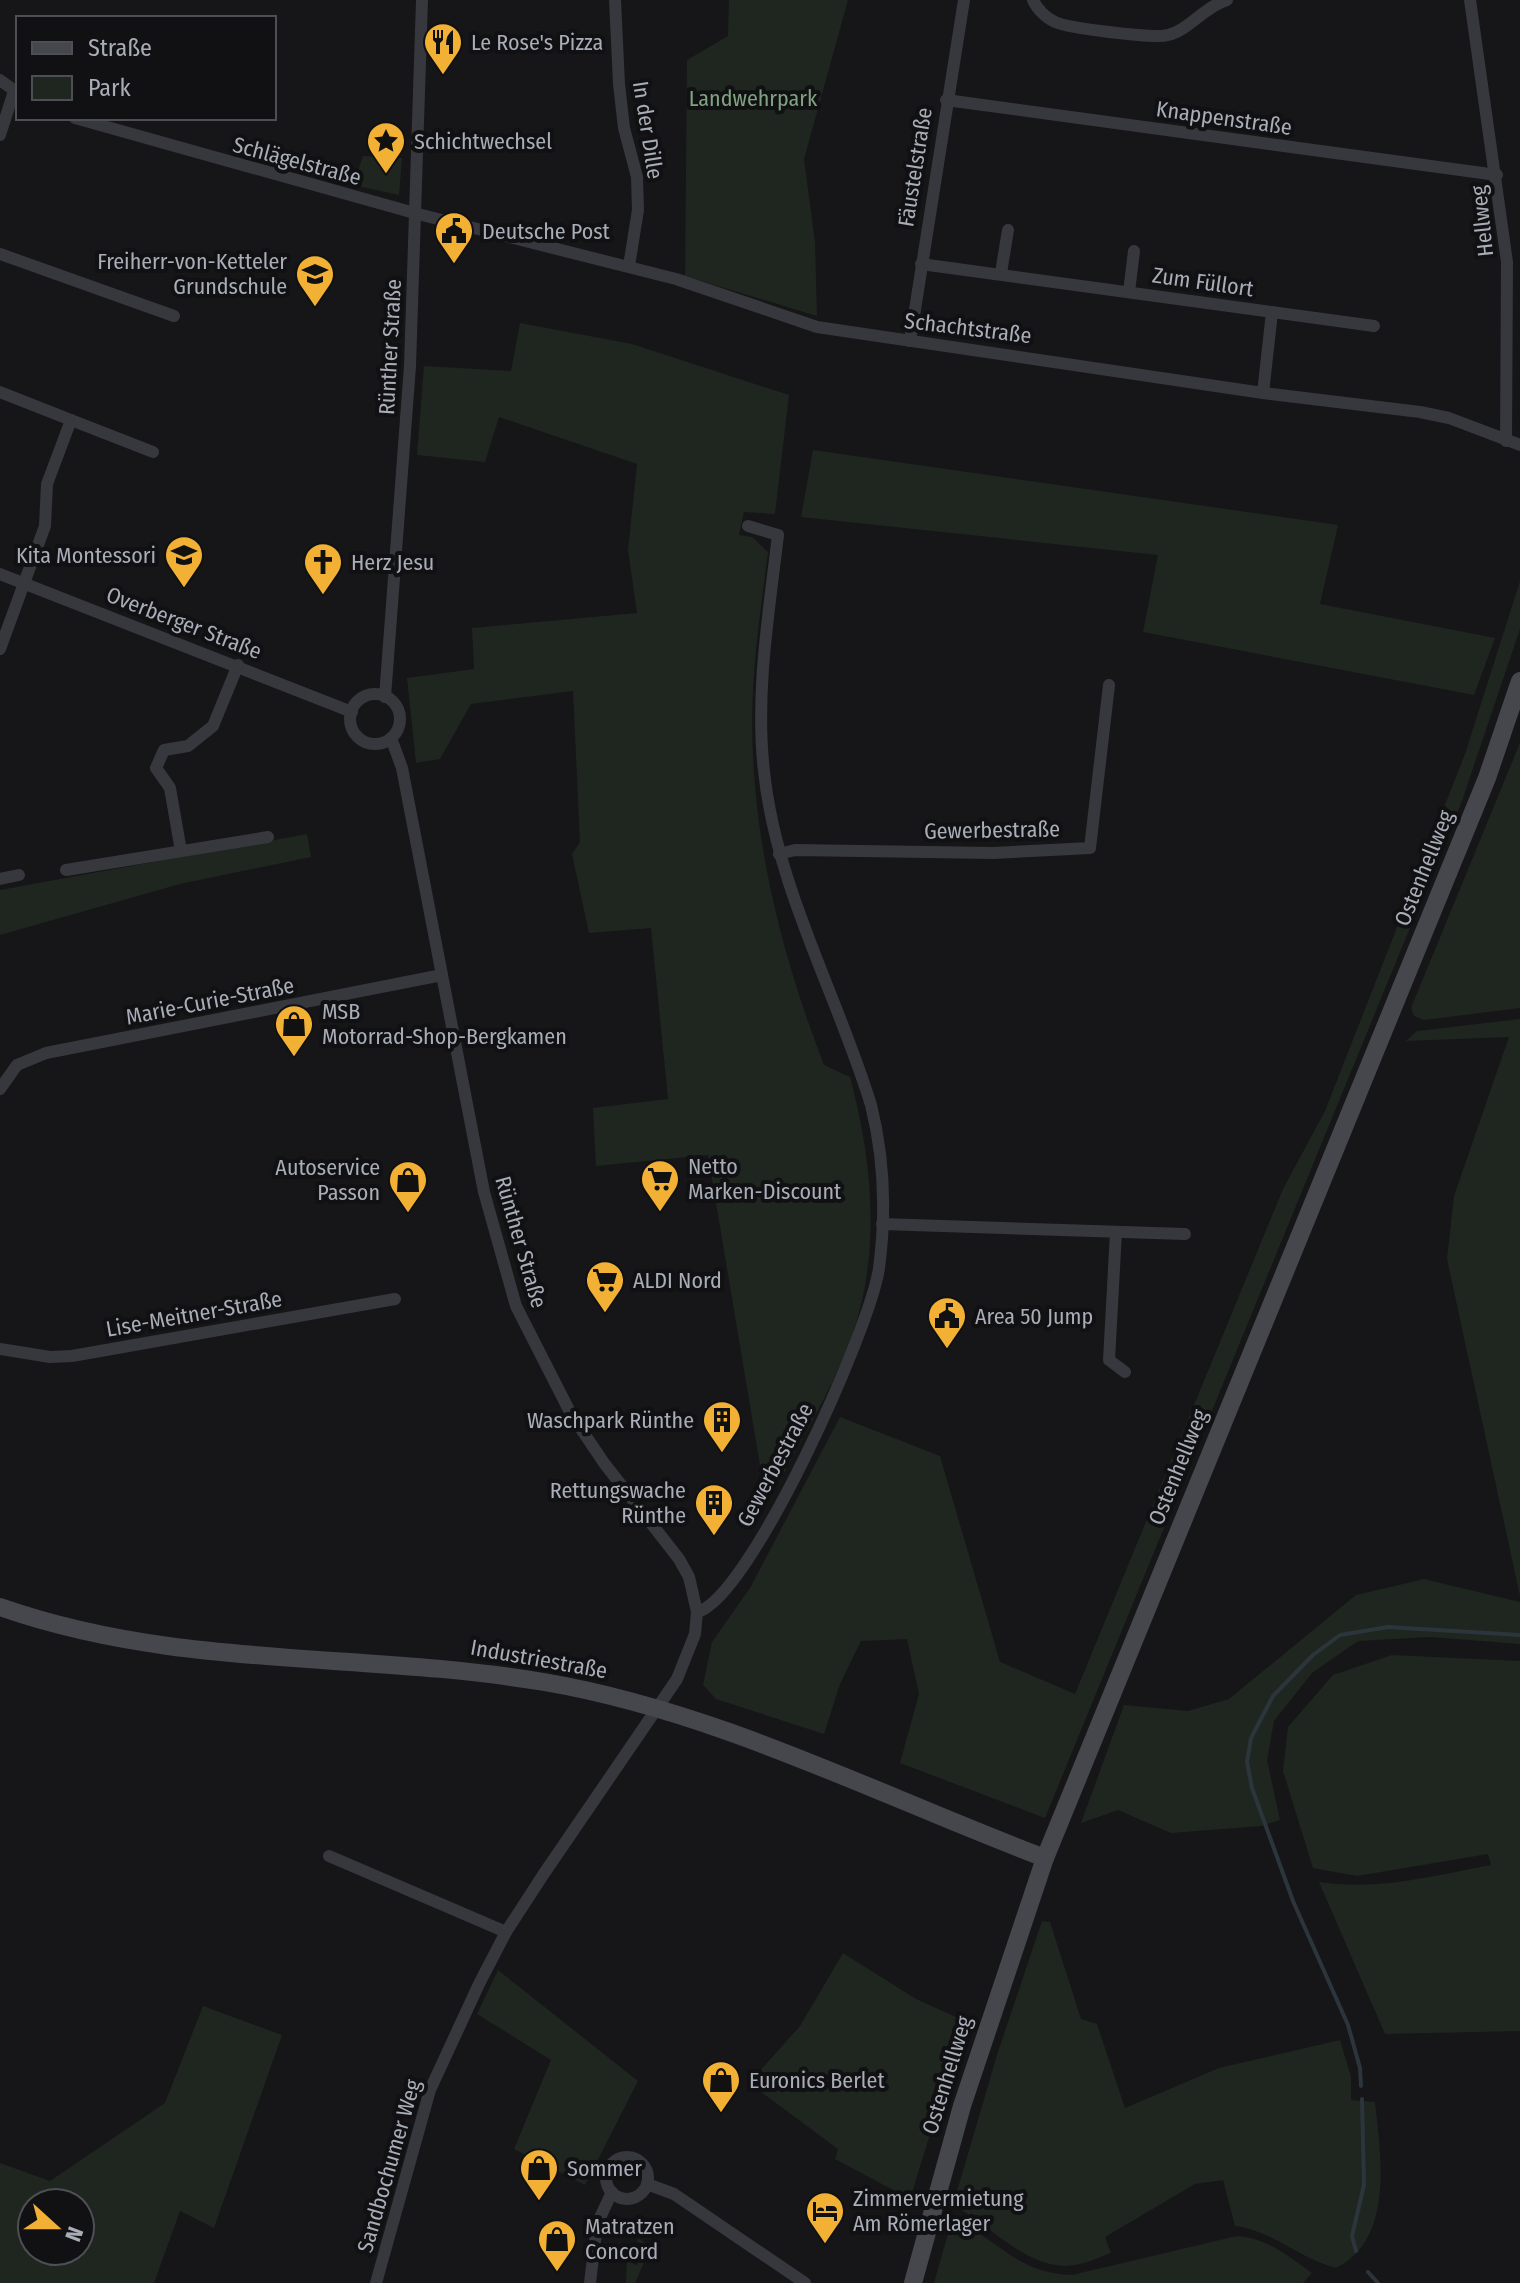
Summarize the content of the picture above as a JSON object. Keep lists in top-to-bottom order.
{
  "streets": {
    "main road": ["Ostenhellweg", "Industriestraße"],
    "street": [
      "Knappenstraße",
      "In der Dille",
      "Schlägelstraße",
      "Fäustelstraße",
      "Hellweg",
      "Zum Füllort",
      "Schachtstraße",
      "Rünther Straße",
      "Overberger Straße",
      "Gewerbestraße",
      "Marie-Curie-Straße",
      "Lise-Meitner-Straße",
      "Sandbochumer Weg"
    ]
  },
  "crossings": [
    ["Knappenstraße", "Fäustelstraße"],
    ["Knappenstraße", "Hellweg"],
    ["In der Dille", "Schachtstraße"],
    ["Schlägelstraße", "Schachtstraße"],
    ["Schlägelstraße", "Rünther Straße"],
    ["Fäustelstraße", "Zum Füllort"],
    ["Fäustelstraße", "Schachtstraße"],
    ["Hellweg", "Schachtstraße"],
    ["Zum Füllort", "Schachtstraße"],
    ["Schachtstraße", "Rünther Straße"],
    ["Rünther Straße", "Overberger Straße"],
    ["Rünther Straße", "Gewerbestraße"],
    ["Rünther Straße", "Marie-Curie-Straße"],
    ["Rünther Straße", "Industriestraße"],
    ["Rünther Straße", "Sandbochumer Weg"],
    ["Ostenhellweg", "Industriestraße"],
    ["Industriestraße", "Sandbochumer Weg"]
  ],
  "parks": ["Landwehrpark"],
  "places": {
    "restaurant": ["Le Rose's Pizza"],
    "place": ["Schichtwechsel"],
    "public building": ["Deutsche Post", "Area 50 Jump"],
    "school or university": ["Freiherr-von-Ketteler Grundschule", "Kita Montessori"],
    "church": ["Herz Jesu"],
    "shop": [
      "MSB Motorrad-Shop-Bergkamen",
      "Autoservice Passon",
      "Euronics Berlet",
      "Sommer",
      "Matratzen Concord"
    ],
    "supermarket": ["Netto Marken-Discount", "ALDI Nord"],
    "building": ["Waschpark Rünthe", "Rettungswache Rünthe"],
    "hotel": ["Zimmervermietung Am Römerlager"]
  },
  "legend": ["Straße", "Park"],
  "north": "right"
}
